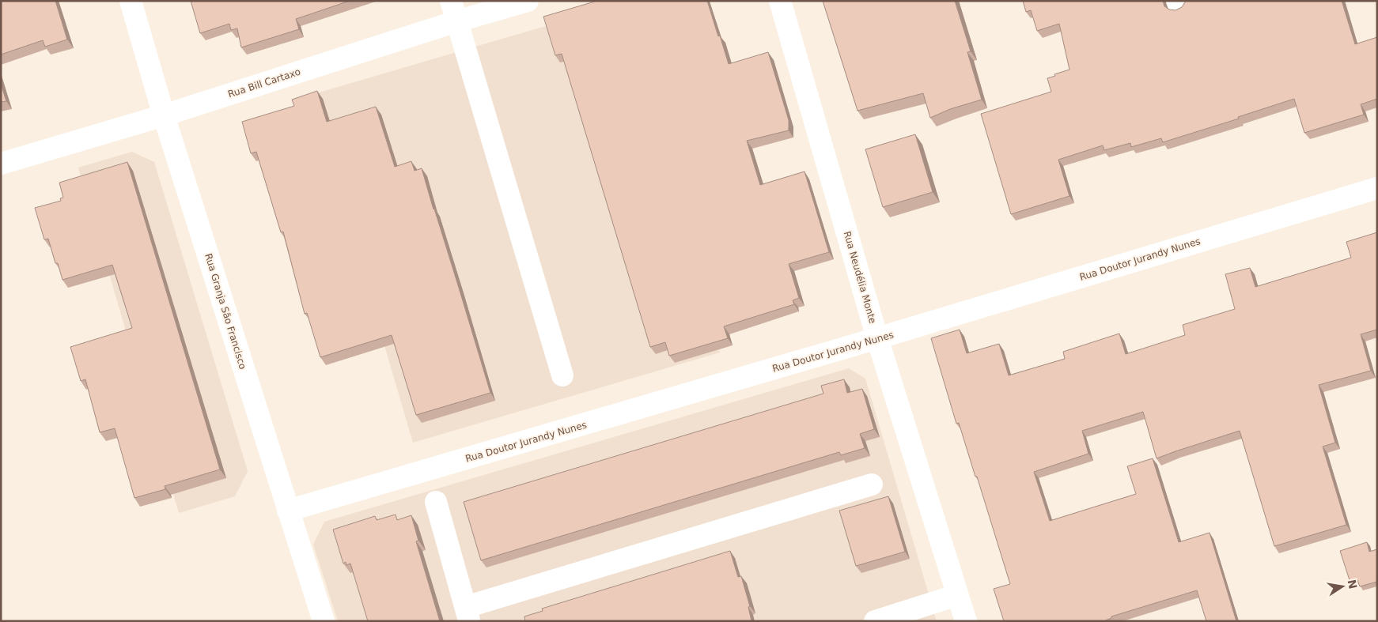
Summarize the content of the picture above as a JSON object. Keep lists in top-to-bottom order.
{
  "streets": {
    "street": [
      "Rua Bill Cartaxo",
      "Rua Doutor Jurandy Nunes",
      "Rua Neudélia Monte",
      "Rua Granja São Francisco"
    ]
  },
  "crossings": [
    ["Rua Bill Cartaxo", "Rua Granja São Francisco"],
    ["Rua Doutor Jurandy Nunes", "Rua Neudélia Monte"],
    ["Rua Doutor Jurandy Nunes", "Rua Granja São Francisco"]
  ],
  "north": "right"
}
